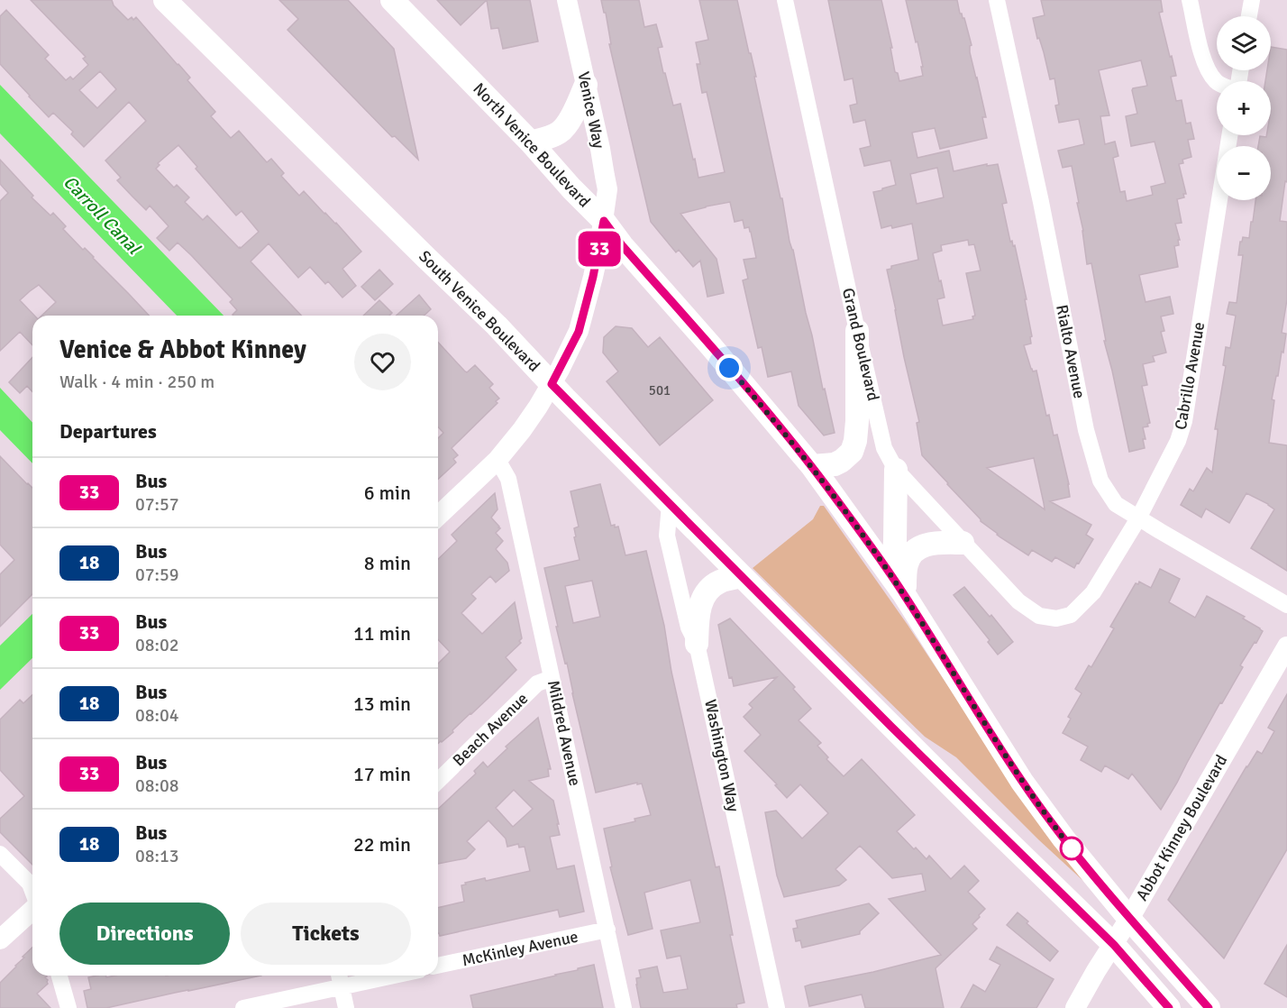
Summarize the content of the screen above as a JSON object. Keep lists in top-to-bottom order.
{
  "streets": {
    "main road": ["North Venice Boulevard", "South Venice Boulevard"],
    "street": [
      "Venice Way",
      "Grand Boulevard",
      "Rialto Avenue",
      "Cabrillo Avenue",
      "Beach Avenue",
      "Mildred Avenue",
      "Washington Way",
      "Abbot Kinney Boulevard",
      "McKinley Avenue"
    ]
  },
  "crossings": [
    ["Venice Way", "North Venice Boulevard"],
    ["Venice Way", "South Venice Boulevard"],
    ["Venice Way", "Mildred Avenue"],
    ["North Venice Boulevard", "Abbot Kinney Boulevard"],
    ["South Venice Boulevard", "Washington Way"],
    ["South Venice Boulevard", "Abbot Kinney Boulevard"],
    ["Grand Boulevard", "Cabrillo Avenue"],
    ["Rialto Avenue", "Cabrillo Avenue"],
    ["Beach Avenue", "Mildred Avenue"],
    ["Mildred Avenue", "McKinley Avenue"]
  ],
  "water": ["Carroll Canal"],
  "lines": ["bus line 33"],
  "house_numbers": ["501"],
  "page": {
    "on_map": "33",
    "map_buttons": ["+", "−"],
    "heading": [
      ["Venice & Abbot Kinney", "Walk · 4 min · 250 m"],
      "Departures"
    ],
    "list": [
      {
        "mark": "33",
        "name": "Bus",
        "note": "07:57",
        "value": "6 min"
      },
      {
        "mark": "18",
        "name": "Bus",
        "note": "07:59",
        "value": "8 min"
      },
      {
        "mark": "33",
        "name": "Bus",
        "note": "08:02",
        "value": "11 min"
      },
      {
        "mark": "18",
        "name": "Bus",
        "note": "08:04",
        "value": "13 min"
      },
      {
        "mark": "33",
        "name": "Bus",
        "note": "08:08",
        "value": "17 min"
      },
      {
        "mark": "18",
        "name": "Bus",
        "note": "08:13",
        "value": "22 min"
      }
    ],
    "buttons": ["Directions", "Tickets"]
  }
}
